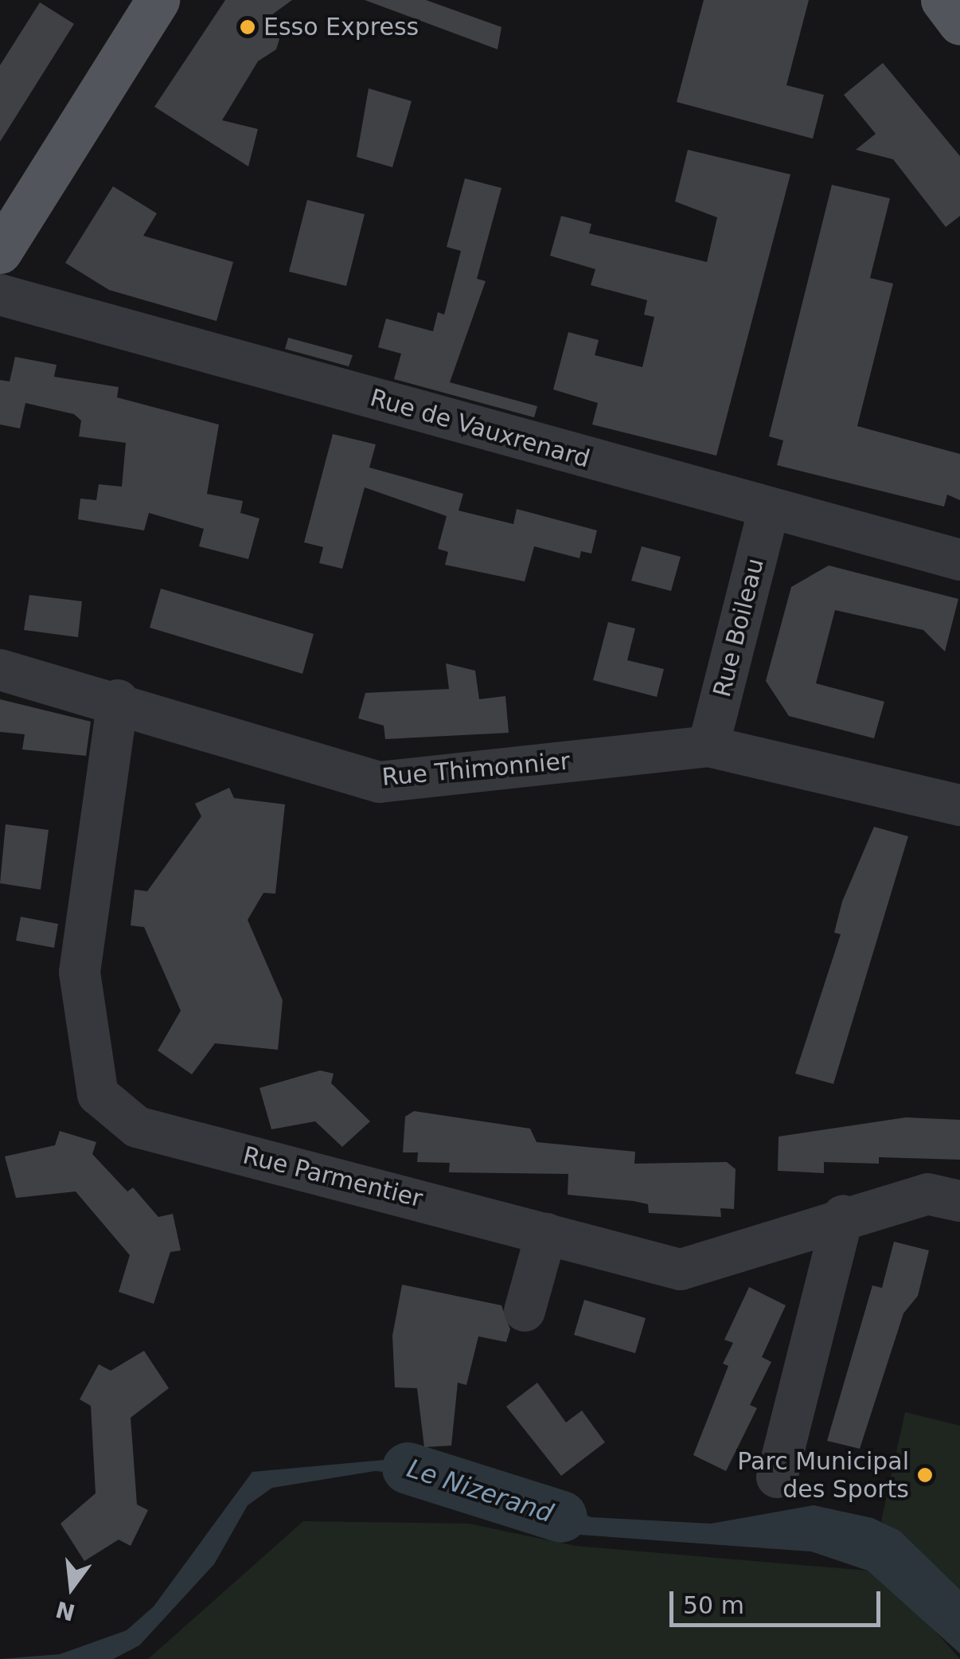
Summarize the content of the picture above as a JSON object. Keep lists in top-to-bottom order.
{
  "streets": {
    "street": [
      "Rue de Vauxrenard",
      "Rue Boileau",
      "Rue Thimonnier",
      "Rue Parmentier"
    ]
  },
  "crossings": [
    ["Rue de Vauxrenard", "Rue Boileau"],
    ["Rue Boileau", "Rue Thimonnier"],
    ["Rue Thimonnier", "Rue Parmentier"]
  ],
  "water": ["Le Nizerand"],
  "places": ["Esso Express", "Parc Municipal des Sports"],
  "scale_bar": "50 m",
  "north": "bottom"
}
